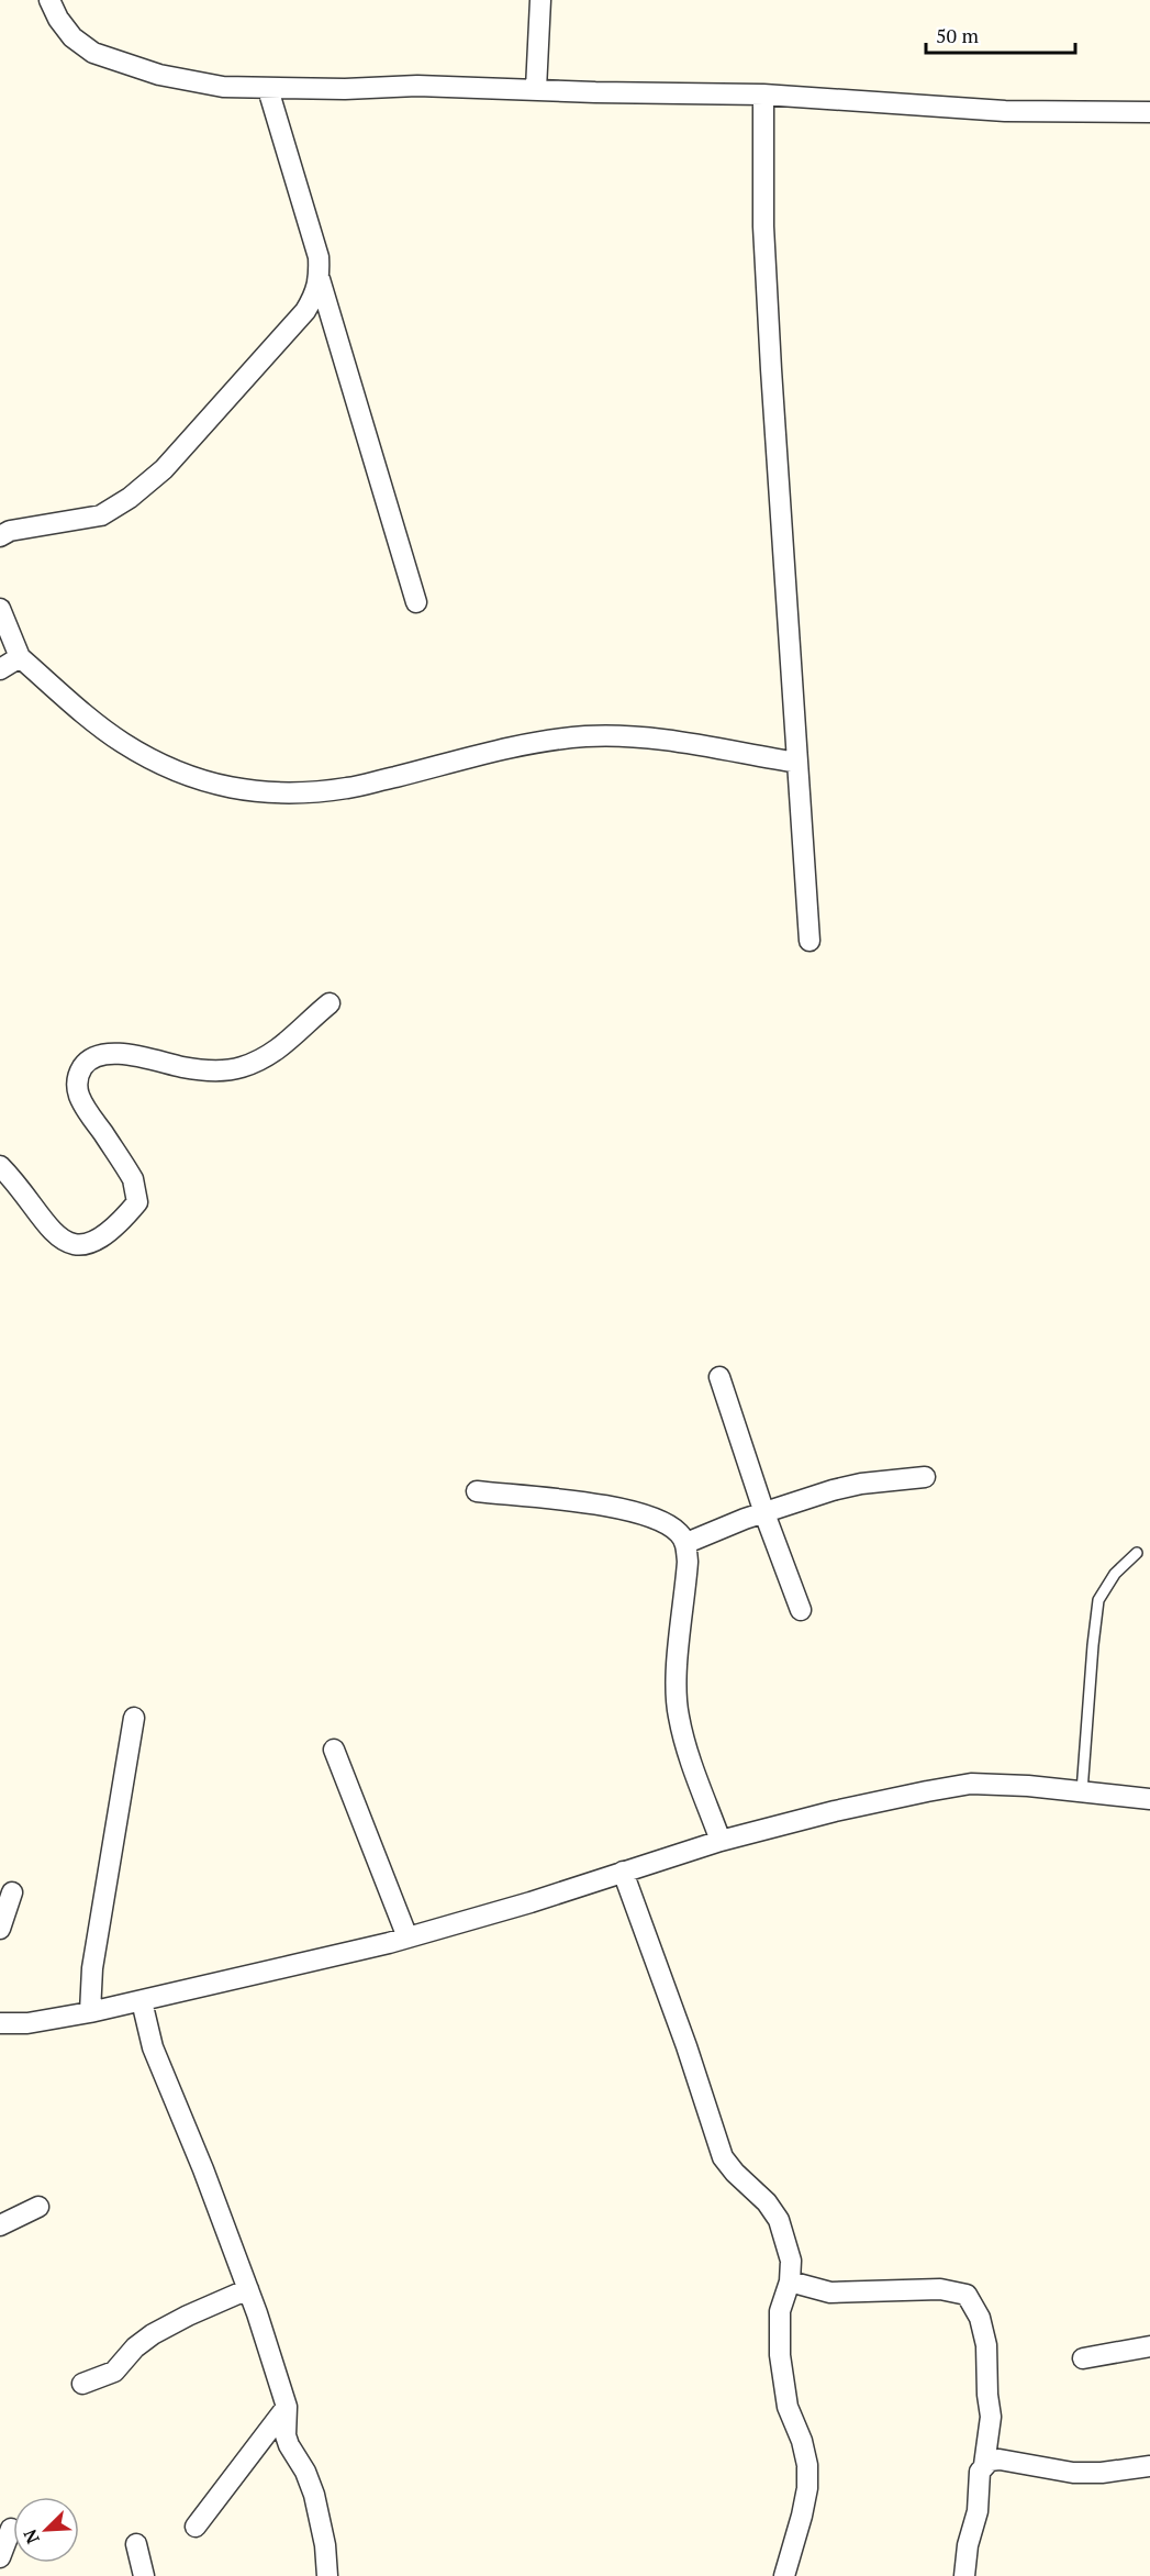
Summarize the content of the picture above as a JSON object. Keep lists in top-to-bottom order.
{
  "scale_bar": "50 m",
  "north": "bottom left"
}
